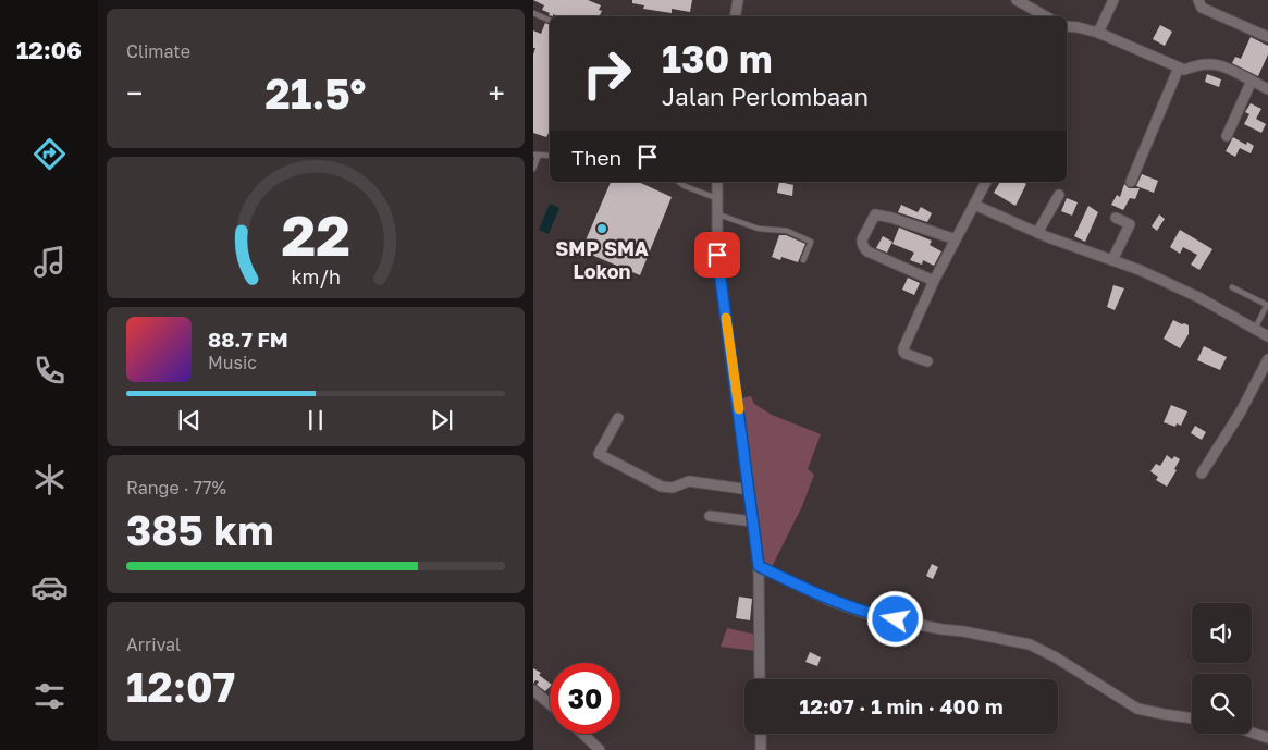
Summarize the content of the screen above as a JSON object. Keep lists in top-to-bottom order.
{
  "places": ["SMP SMA Lokon"],
  "page": {
    "tabs": "12:06",
    "tile": [
      "Climate",
      ["Range · 77%", "385 km"],
      ["Arrival", "12:07"]
    ],
    "turn": ["130 m", "Jalan Perlombaan"],
    "heat": ["−", "21.5°", "+"],
    "then": "Then",
    "song": ["88.7 FM", "Music"],
    "limit": "30",
    "trip": "12:07 · 1 min · 400 m",
    "gauge": ["22", "km/h"]
  }
}
